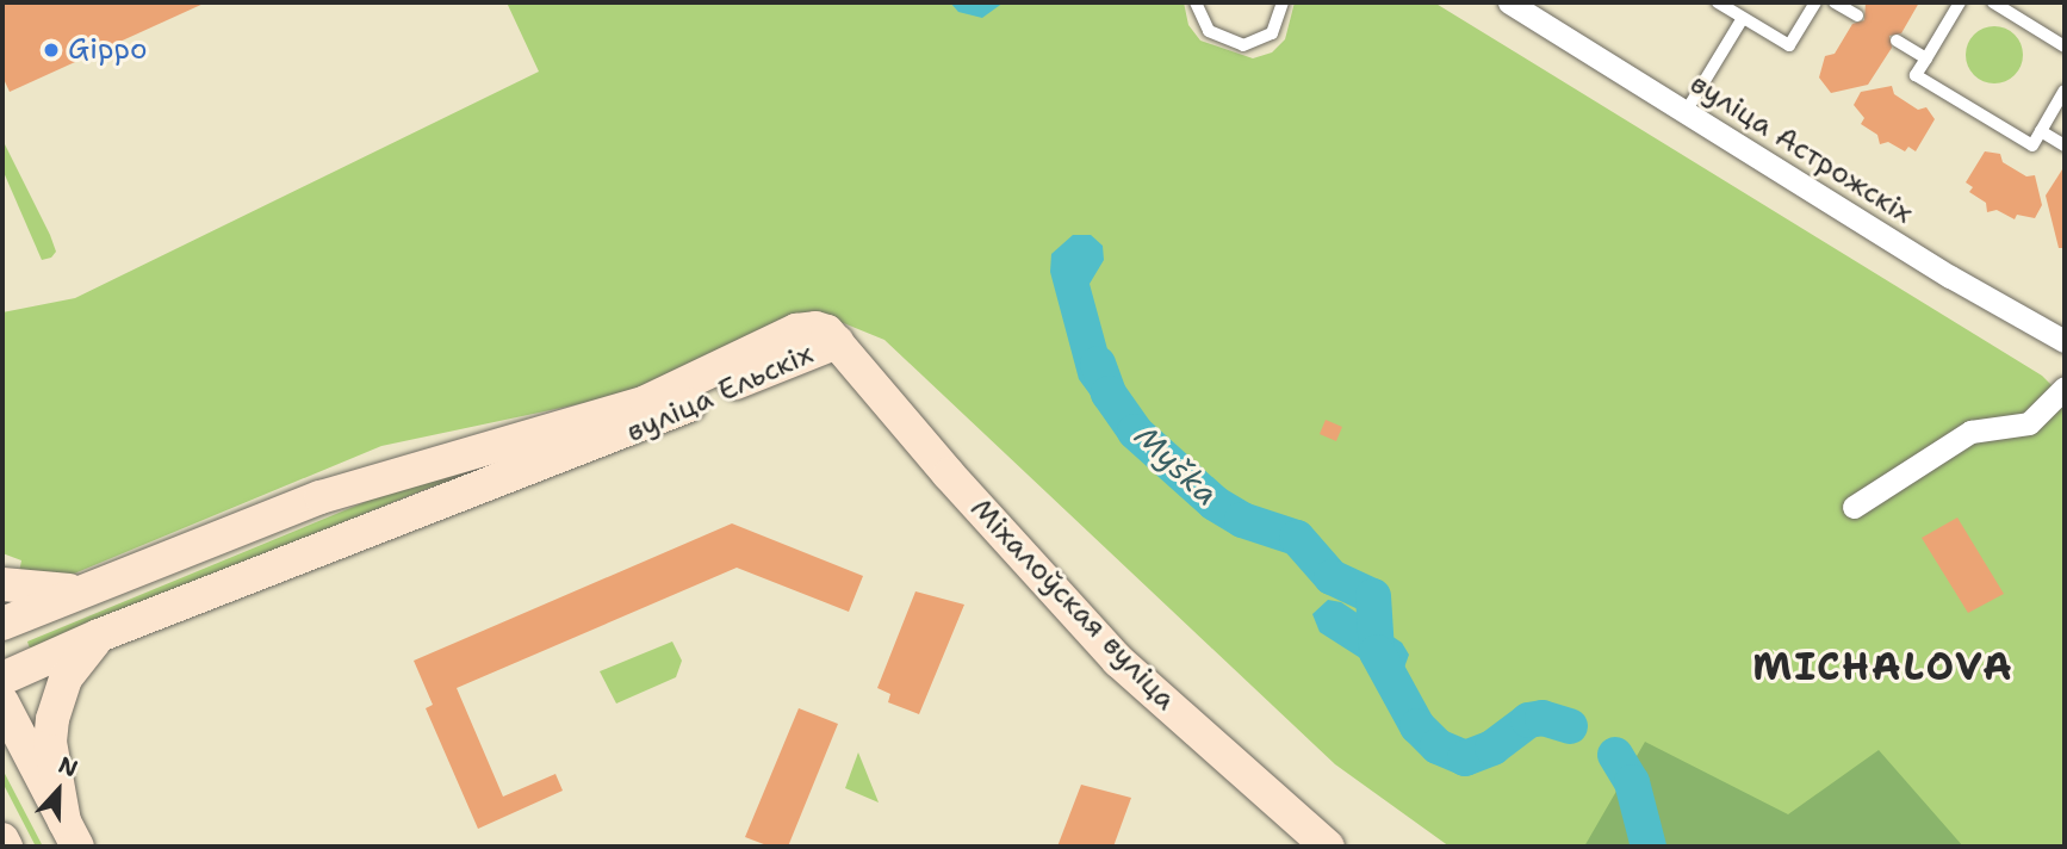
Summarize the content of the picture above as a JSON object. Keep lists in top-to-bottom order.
{
  "streets": {
    "street": ["вуліца Астрожскіх", "вуліца Ельскіх", "Міхалоўская вуліца"]
  },
  "crossings": [
    ["вуліца Ельскіх", "Міхалоўская вуліца"]
  ],
  "districts": ["MICHALOVA"],
  "water": ["Муška"],
  "places": ["Gippo"],
  "north": "top"
}
